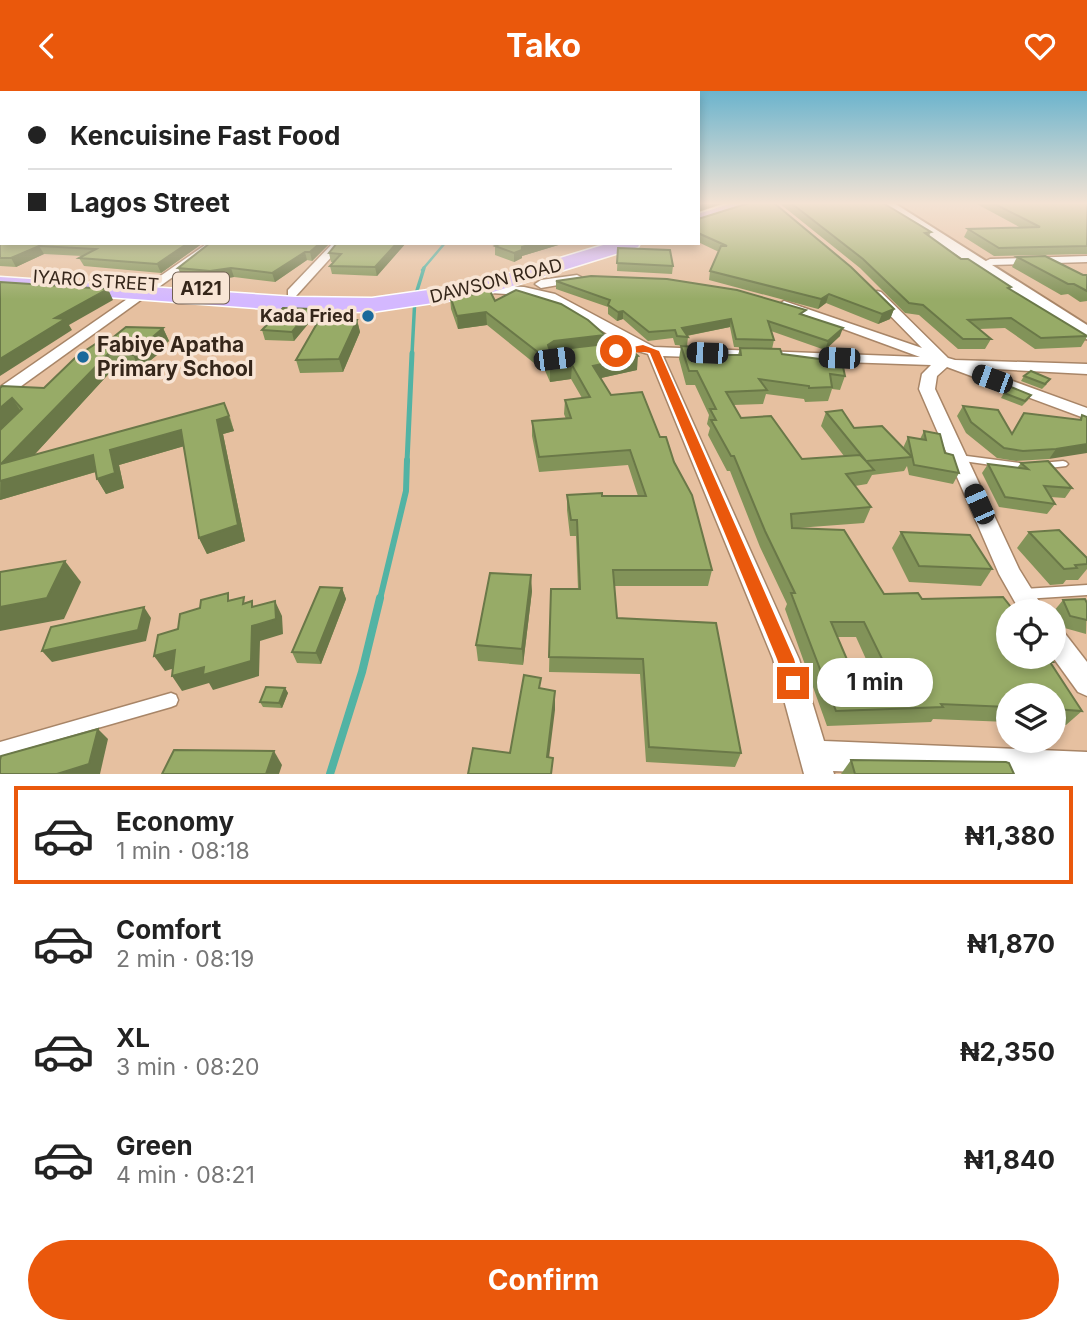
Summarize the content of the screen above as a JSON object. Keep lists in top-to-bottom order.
{
  "streets": {
    "highway": ["IYARO STREET", "DAWSON ROAD", "A121"]
  },
  "crossings": [
    ["IYARO STREET", "DAWSON ROAD"]
  ],
  "places": ["Kada Fried", "Fabiye Apatha Primary School"],
  "page": {
    "header": "Tako",
    "banner": ["Kencuisine Fast Food", "Lagos Street"],
    "bubble": "1 min",
    "list": [
      {
        "name": "Economy",
        "note": "1 min · 08:18",
        "value": "₦1,380"
      },
      {
        "name": "Comfort",
        "note": "2 min · 08:19",
        "value": "₦1,870"
      },
      {
        "name": "XL",
        "note": "3 min · 08:20",
        "value": "₦2,350"
      },
      {
        "name": "Green",
        "note": "4 min · 08:21",
        "value": "₦1,840"
      }
    ],
    "buttons": "Confirm"
  }
}
